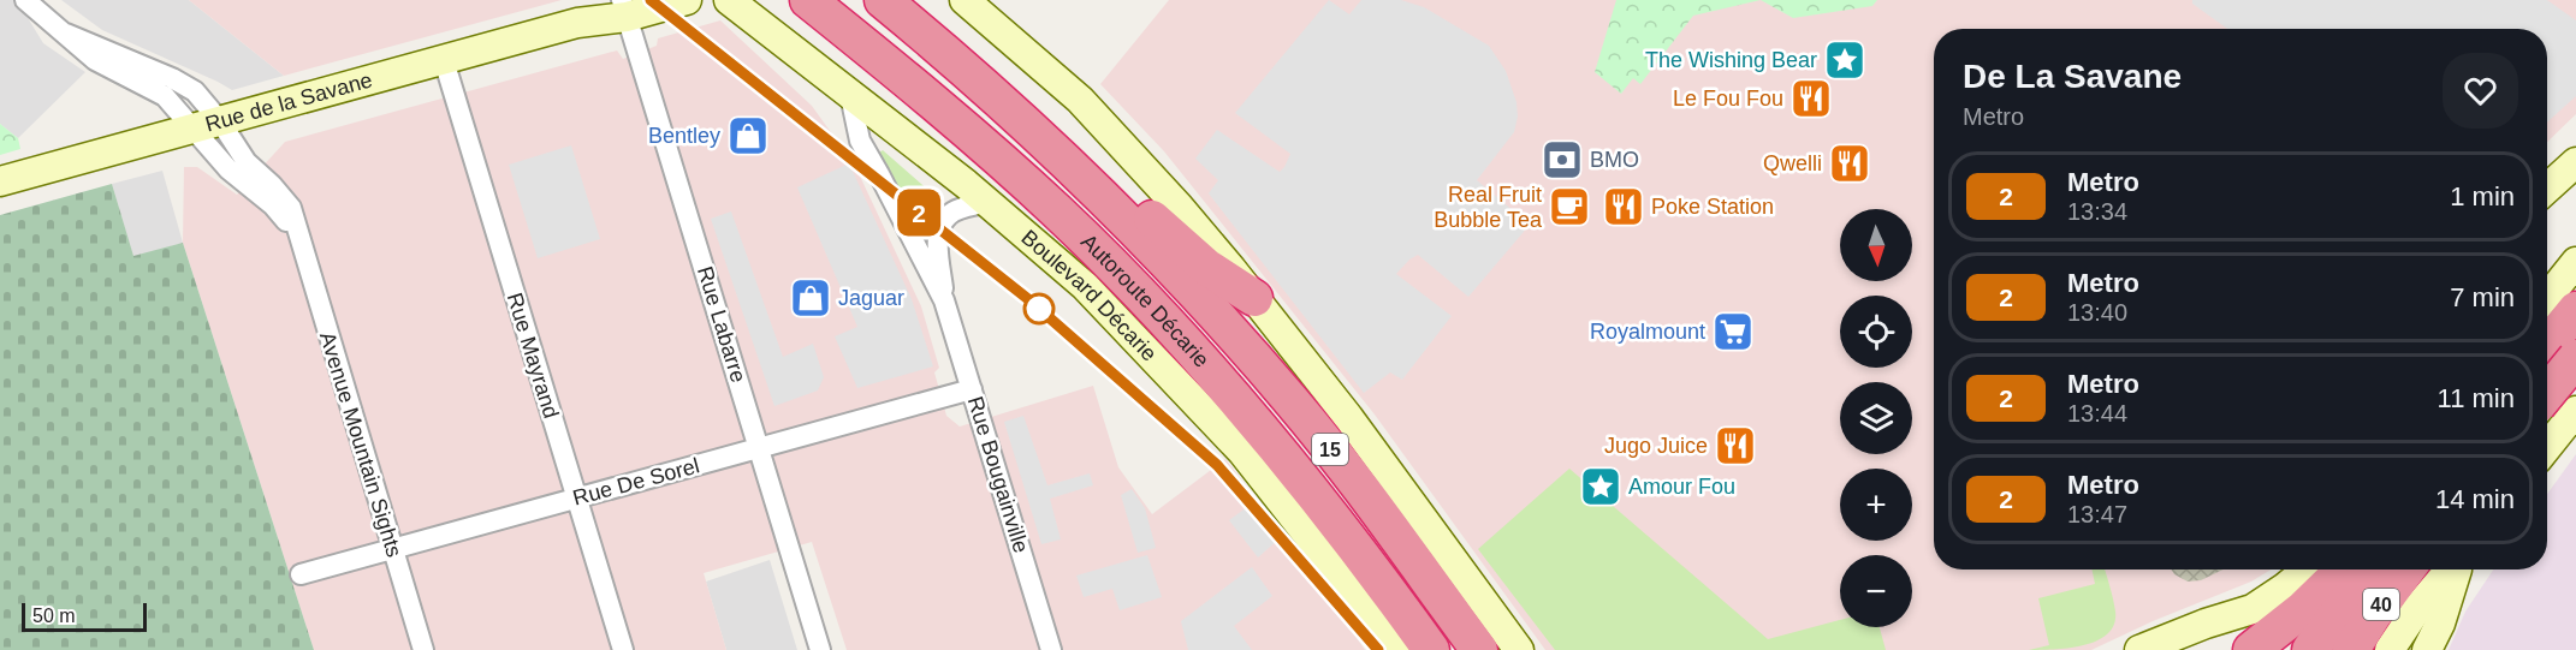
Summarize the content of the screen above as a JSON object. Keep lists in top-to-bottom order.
{
  "streets": {
    "highway": ["Autoroute Décarie", "15", "40"],
    "main road": ["Rue de la Savane", "Boulevard Décarie"],
    "street": [
      "Rue Labarre",
      "Rue Mayrand",
      "Avenue Mountain Sights",
      "Rue Bougainville",
      "Rue De Sorel"
    ]
  },
  "crossings": [
    ["Rue de la Savane", "Rue Labarre"],
    ["Rue de la Savane", "Rue Mayrand"],
    ["Rue de la Savane", "Avenue Mountain Sights"],
    ["Boulevard Décarie", "Rue Bougainville"],
    ["Rue Labarre", "Rue De Sorel"],
    ["Rue Mayrand", "Rue De Sorel"],
    ["Avenue Mountain Sights", "Rue De Sorel"],
    ["Rue Bougainville", "Rue De Sorel"]
  ],
  "places": {
    "place": ["The Wishing Bear", "Amour Fou"],
    "restaurant": [
      "Le Fou Fou",
      "Qwelli",
      "Poke Station",
      "Jugo Juice"
    ],
    "shop": ["Bentley", "Jaguar"],
    "bank": ["BMO"],
    "cafe": ["Real Fruit Bubble Tea"],
    "supermarket": ["Royalmount"]
  },
  "lines": ["metro line 2"],
  "scale_bar": "50 m",
  "north": "bottom",
  "page": {
    "on_map": "2",
    "heading": ["De La Savane", "Metro"],
    "list": [
      {
        "mark": "2",
        "name": "Metro",
        "note": "13:34",
        "value": "1 min"
      },
      {
        "mark": "2",
        "name": "Metro",
        "note": "13:40",
        "value": "7 min"
      },
      {
        "mark": "2",
        "name": "Metro",
        "note": "13:44",
        "value": "11 min"
      },
      {
        "mark": "2",
        "name": "Metro",
        "note": "13:47",
        "value": "14 min"
      }
    ],
    "map_buttons": ["+", "−"],
    "scale": "50 m"
  }
}
